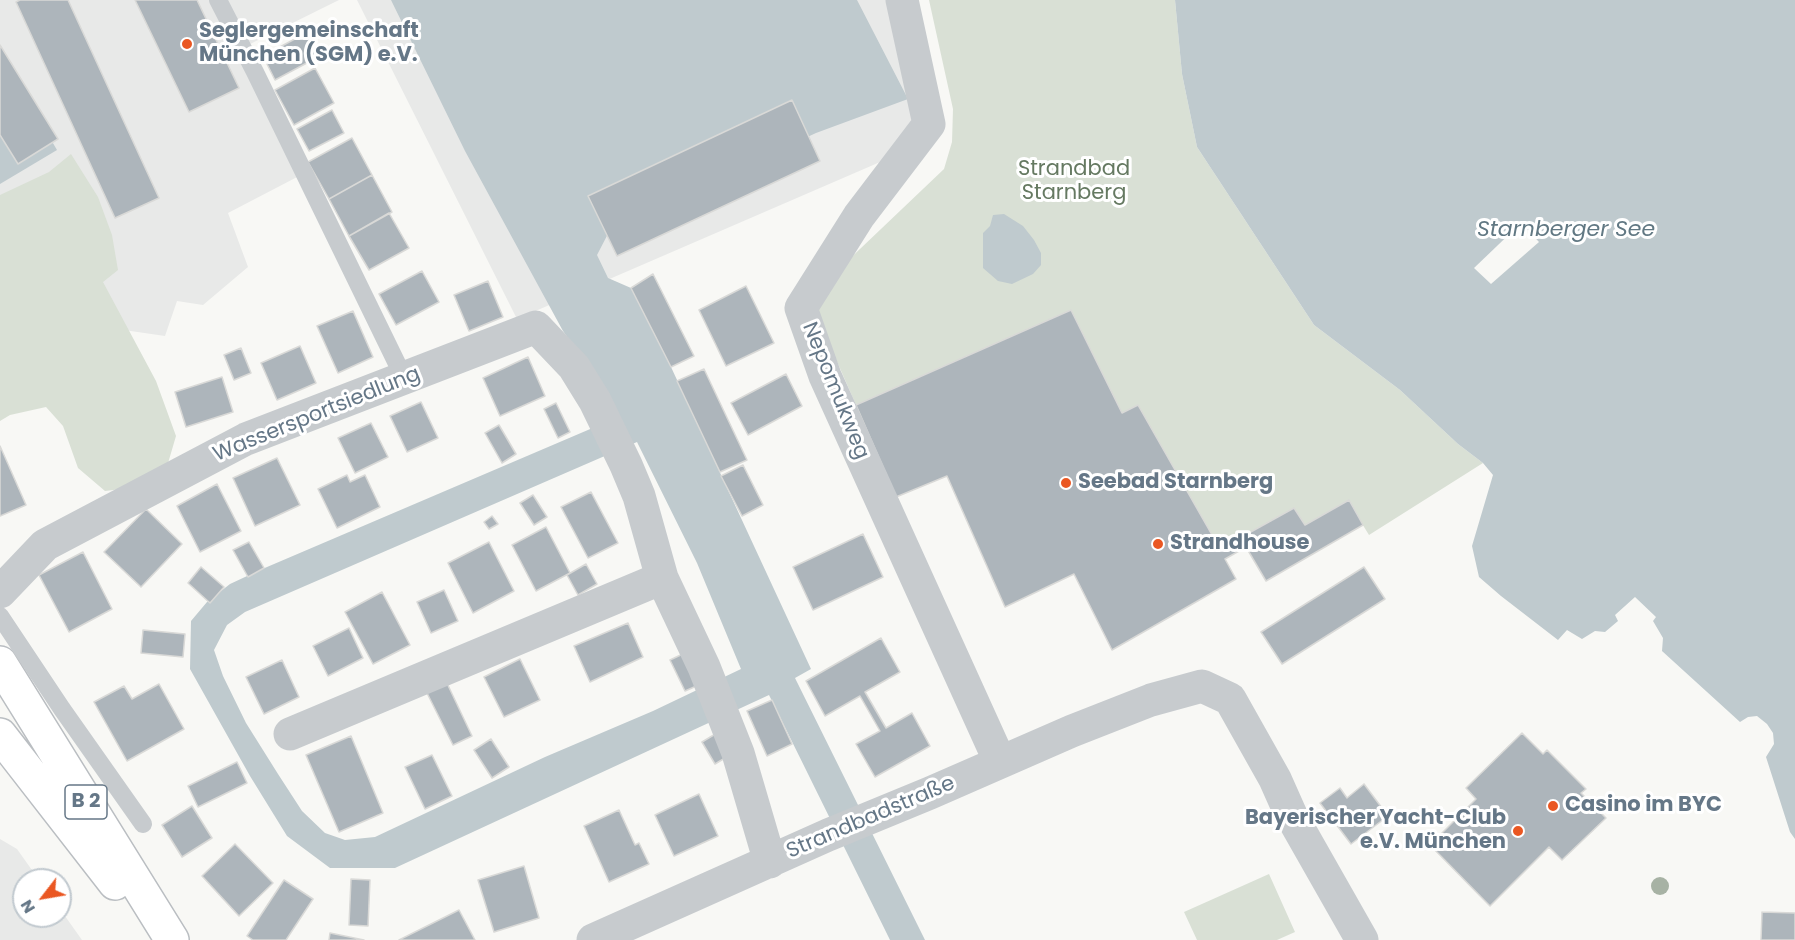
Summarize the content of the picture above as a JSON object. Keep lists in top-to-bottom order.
{
  "streets": {
    "main road": ["B 2"],
    "street": ["Nepomukweg", "Wassersportsiedlung", "Strandbadstraße"]
  },
  "crossings": [
    ["Nepomukweg", "Strandbadstraße"]
  ],
  "water": ["Starnberger See"],
  "parks": ["Strandbad Starnberg"],
  "places": [
    "Seglergemeinschaft München (SGM) e.V.",
    "Seebad Starnberg",
    "Strandhouse",
    "Casino im BYC",
    "Bayerischer Yacht-Club e.V. München"
  ],
  "north": "bottom left"
}
